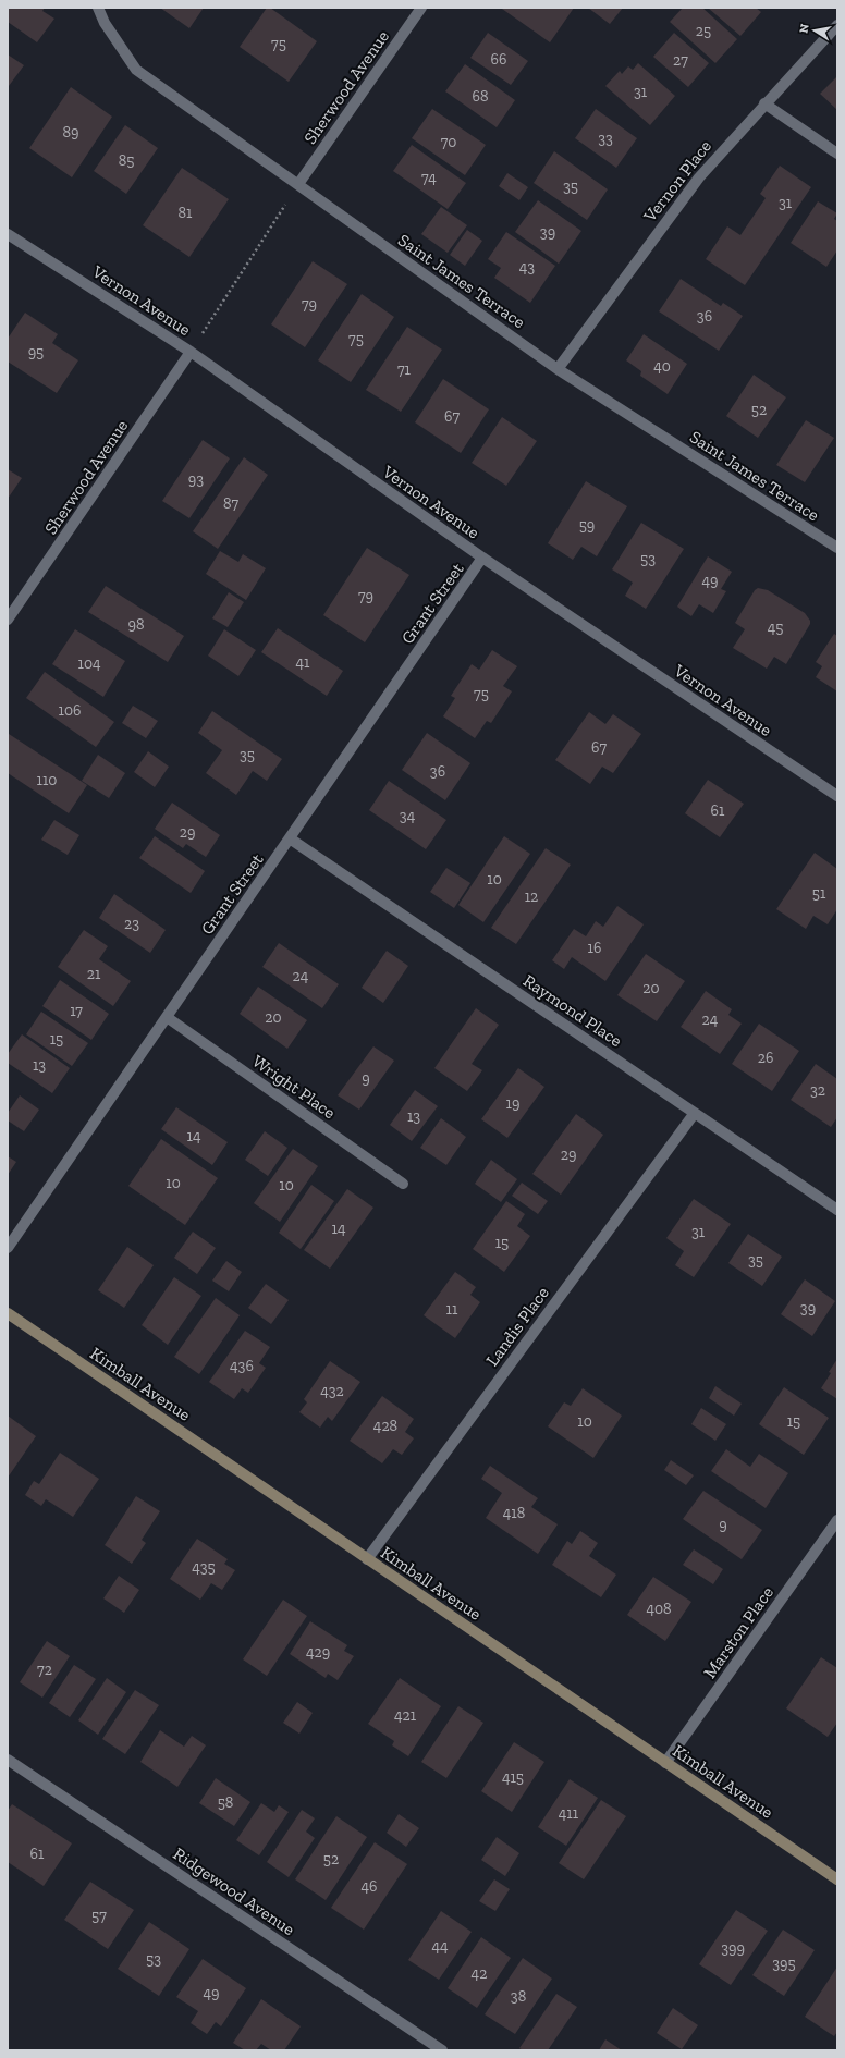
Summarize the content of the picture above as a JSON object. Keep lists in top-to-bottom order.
{
  "streets": {
    "street": [
      "Sherwood Avenue",
      "Vernon Place",
      "Saint James Terrace",
      "Vernon Avenue",
      "Grant Street",
      "Raymond Place",
      "Wright Place",
      "Landis Place",
      "Kimball Avenue",
      "Marston Place",
      "Ridgewood Avenue"
    ]
  },
  "crossings": [
    ["Sherwood Avenue", "Saint James Terrace"],
    ["Sherwood Avenue", "Vernon Avenue"],
    ["Vernon Place", "Saint James Terrace"],
    ["Vernon Avenue", "Grant Street"],
    ["Grant Street", "Raymond Place"],
    ["Grant Street", "Wright Place"],
    ["Raymond Place", "Landis Place"],
    ["Landis Place", "Kimball Avenue"],
    ["Kimball Avenue", "Marston Place"]
  ],
  "house_numbers": [
    "25",
    "75",
    "66",
    "27",
    "31",
    "68",
    "89",
    "33",
    "70",
    "85",
    "74",
    "35",
    "31",
    "81",
    "39",
    "43",
    "79",
    "36",
    "75",
    "95",
    "40",
    "71",
    "52",
    "67",
    "93",
    "87",
    "59",
    "53",
    "49",
    "79",
    "98",
    "45",
    "41",
    "104",
    "75",
    "106",
    "67",
    "35",
    "36",
    "110",
    "61",
    "34",
    "29",
    "10",
    "51",
    "12",
    "23",
    "16",
    "21",
    "24",
    "20",
    "17",
    "20",
    "24",
    "15",
    "26",
    "13",
    "9",
    "32",
    "19",
    "13",
    "14",
    "29",
    "10",
    "10",
    "14",
    "31",
    "15",
    "35",
    "39",
    "11",
    "436",
    "432",
    "10",
    "15",
    "428",
    "418",
    "9",
    "435",
    "408",
    "429",
    "72",
    "421",
    "415",
    "58",
    "411",
    "61",
    "52",
    "46",
    "57",
    "44",
    "399",
    "53",
    "395",
    "42",
    "49",
    "38"
  ],
  "north": "left"
}
